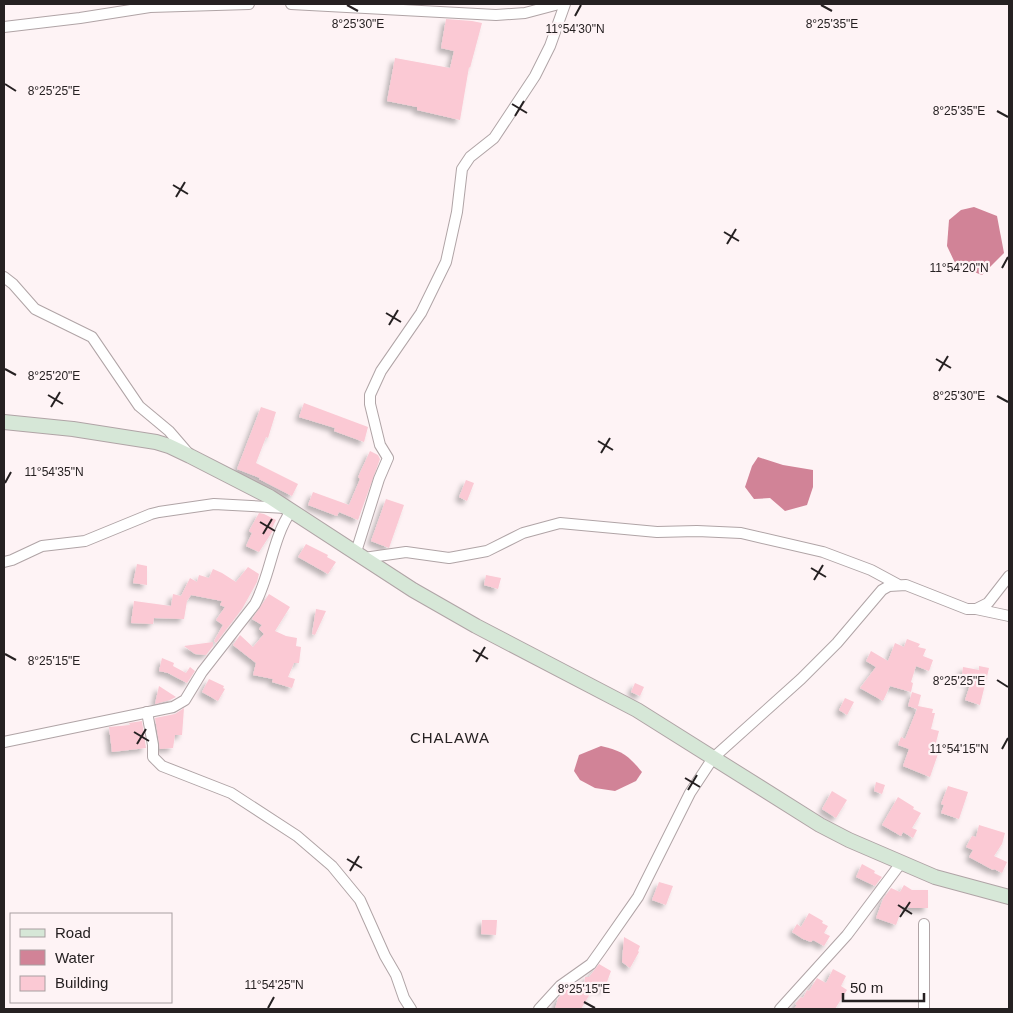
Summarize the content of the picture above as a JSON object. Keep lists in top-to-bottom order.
{
  "districts": ["CHALAWA"],
  "legend": ["Road", "Water", "Building"],
  "scale_bar": "50 m",
  "coordinates": [
    "8°25'30\"E",
    "8°25'35\"E",
    "11°54'30\"N",
    "8°25'25\"E",
    "11°54'20\"N",
    "8°25'20\"E",
    "11°54'35\"N",
    "8°25'15\"E",
    "11°54'15\"N",
    "11°54'25\"N"
  ]
}
